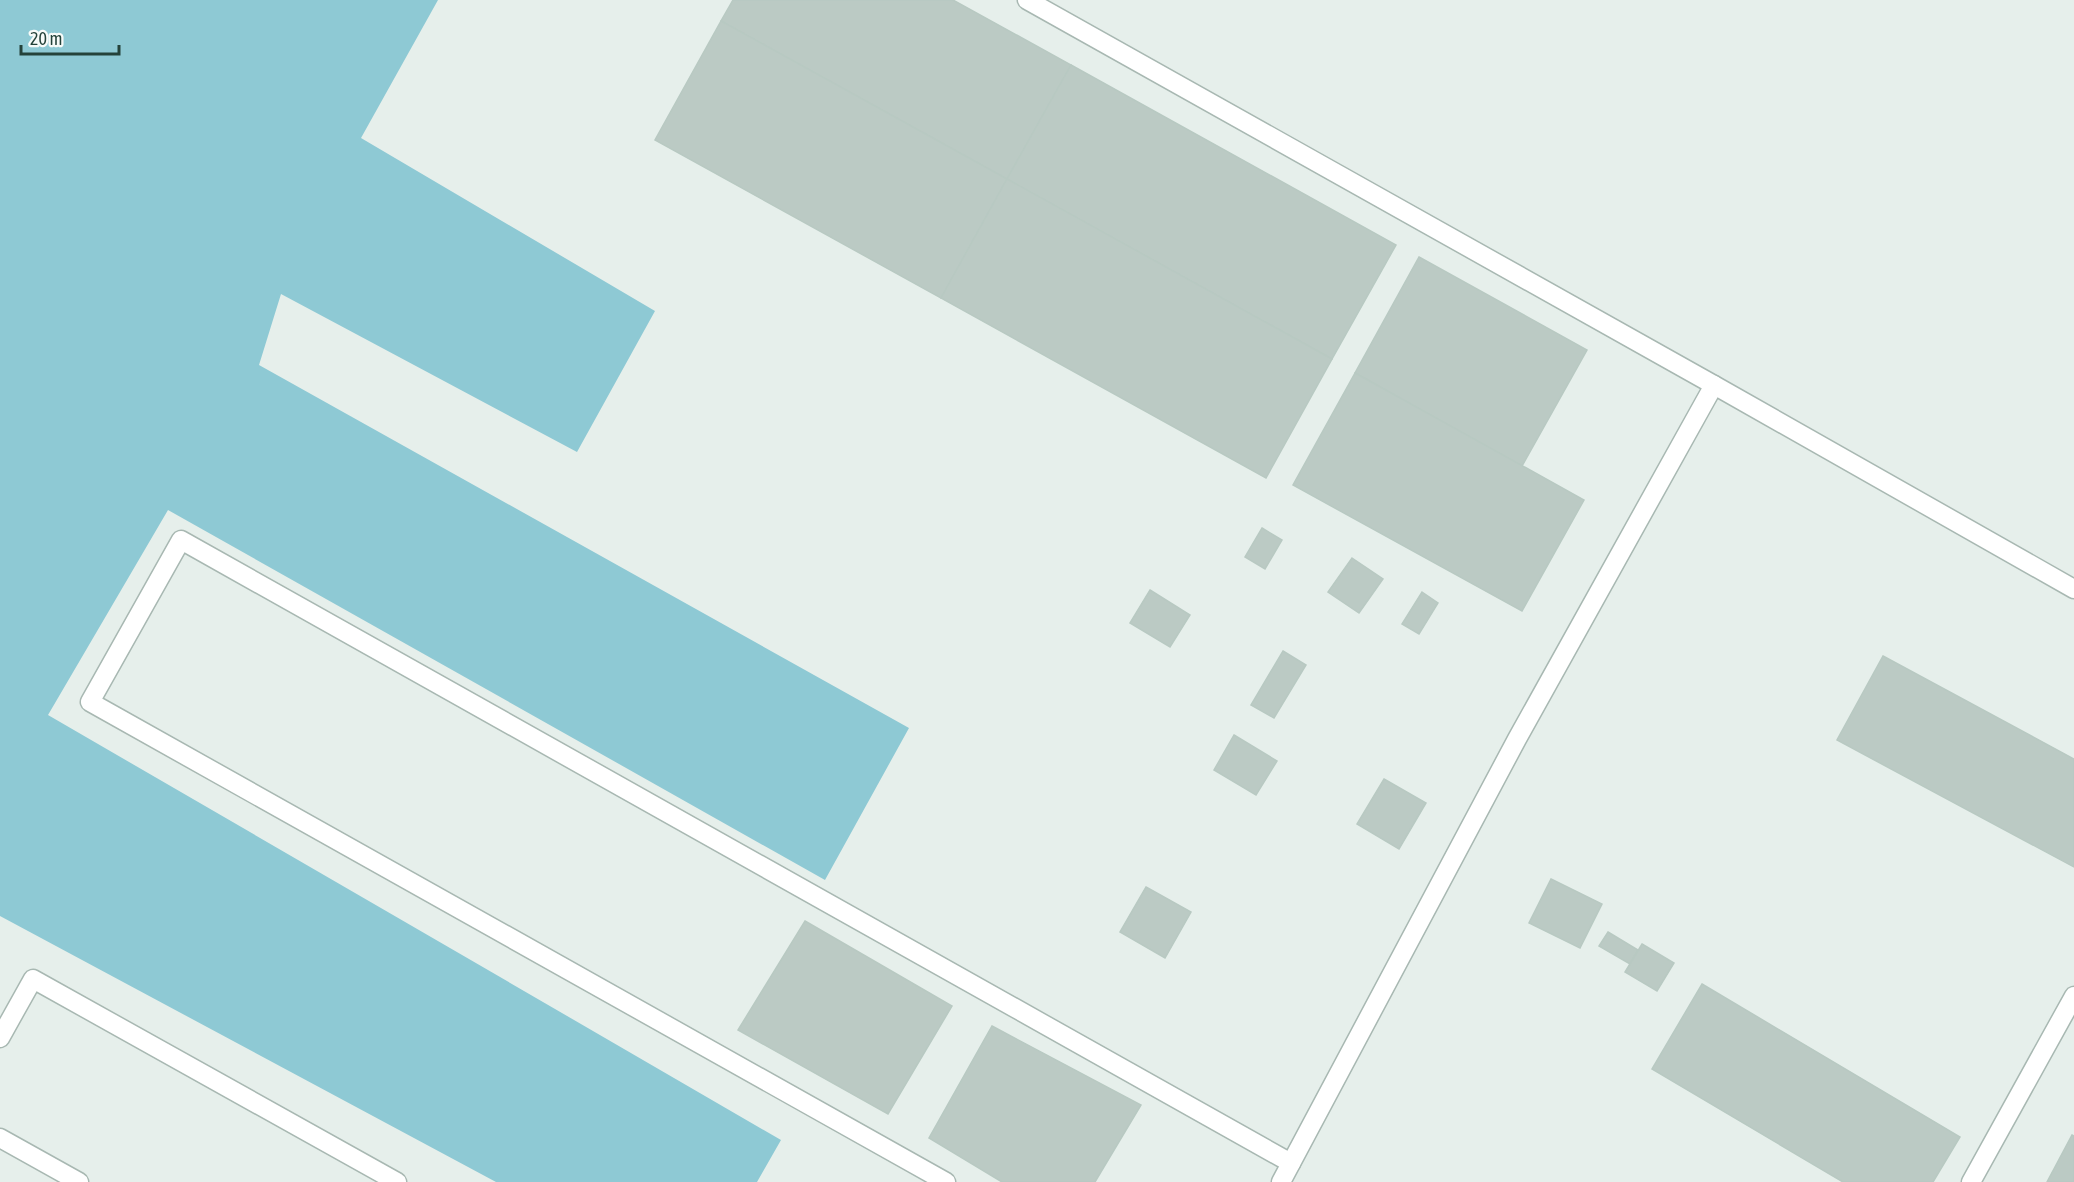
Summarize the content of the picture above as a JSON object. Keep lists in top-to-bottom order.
{
  "scale_bar": "20 m"
}
